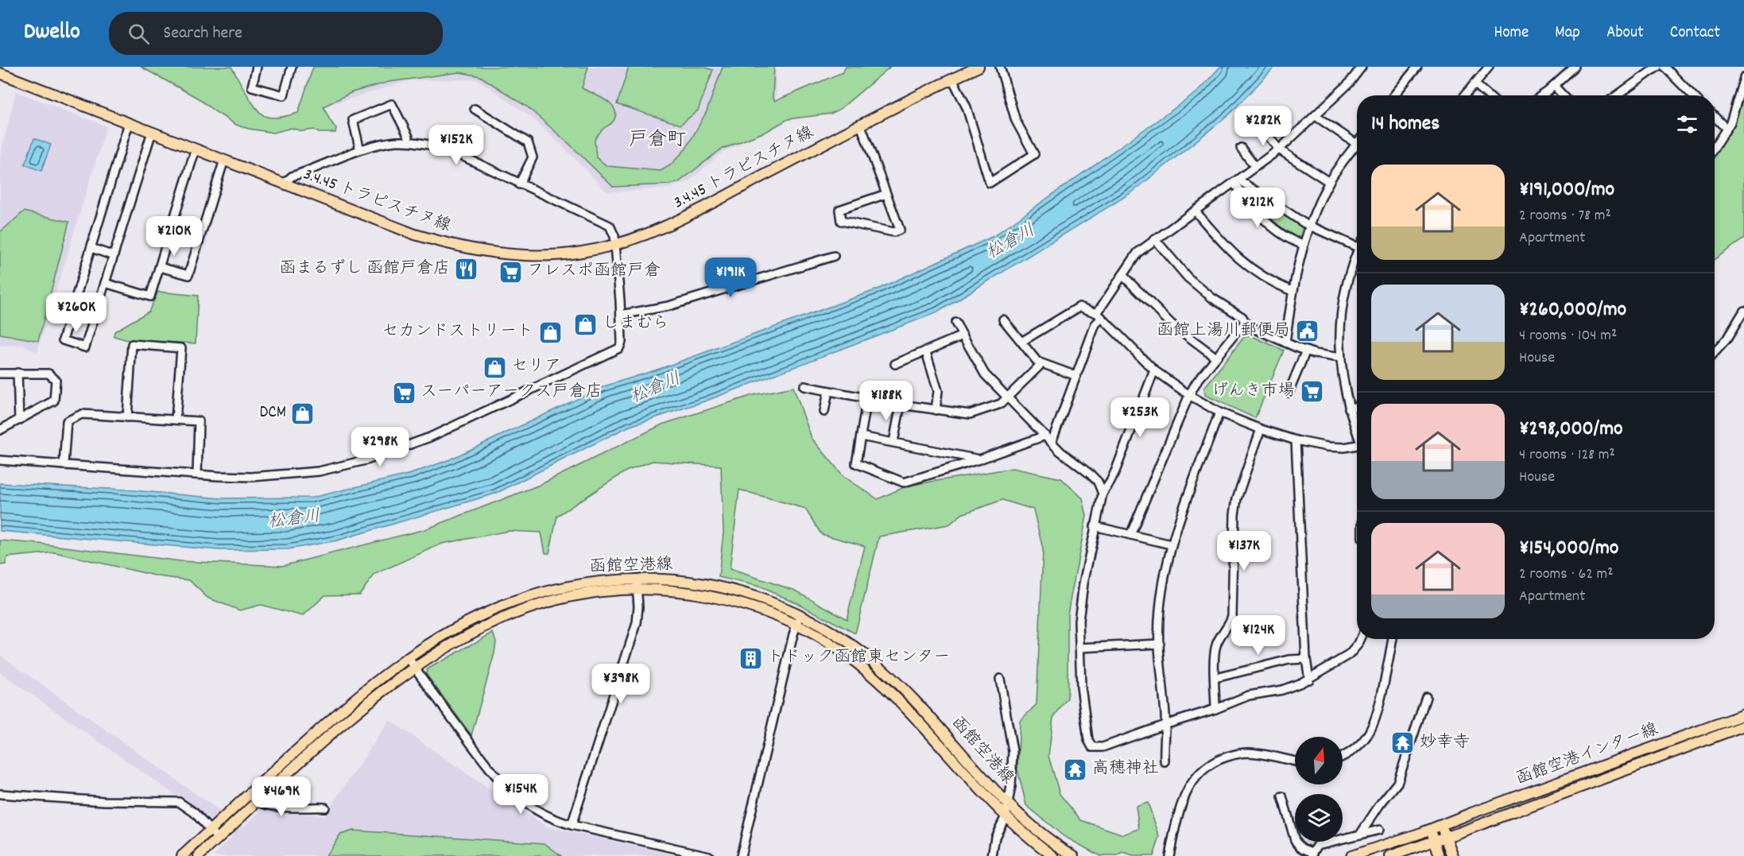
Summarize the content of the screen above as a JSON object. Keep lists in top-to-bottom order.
{
  "streets": {
    "main road": ["3.4.45 トラピスチヌ線", "函館空港線", "函館空港インター線"]
  },
  "districts": ["戸倉町"],
  "water": ["松倉川"],
  "places": {
    "restaurant": ["函まるずし 函館戸倉店"],
    "supermarket": ["フレスポ函館戸倉", "げんき市場", "スーパーアークス戸倉店"],
    "shop": [
      "しまむら",
      "セカンドストリート",
      "セリア",
      "DCM"
    ],
    "public building": ["函館上湯川郵便局"],
    "building": ["トドック函館東センター"],
    "temple": ["妙幸寺", "高穂神社"]
  },
  "north": "top",
  "page": {
    "header": "Dwello",
    "search": "Search here",
    "nav": [
      "Home",
      "Map",
      "About",
      "Contact"
    ],
    "heading": "14 homes",
    "price": [
      "¥282K",
      "¥152K",
      "¥212K",
      "¥210K",
      "¥191K",
      "¥260K",
      "¥188K",
      "¥253K",
      "¥298K",
      "¥137K",
      "¥124K",
      "¥398K",
      "¥154K",
      "¥469K"
    ],
    "list": [
      {
        "name": "¥191,000/mo",
        "note": "2 rooms · 78 m² · Apartment"
      },
      {
        "name": "¥260,000/mo",
        "note": "4 rooms · 104 m² · House"
      },
      {
        "name": "¥298,000/mo",
        "note": "4 rooms · 128 m² · House"
      },
      {
        "name": "¥154,000/mo",
        "note": "2 rooms · 62 m² · Apartment"
      }
    ]
  }
}
